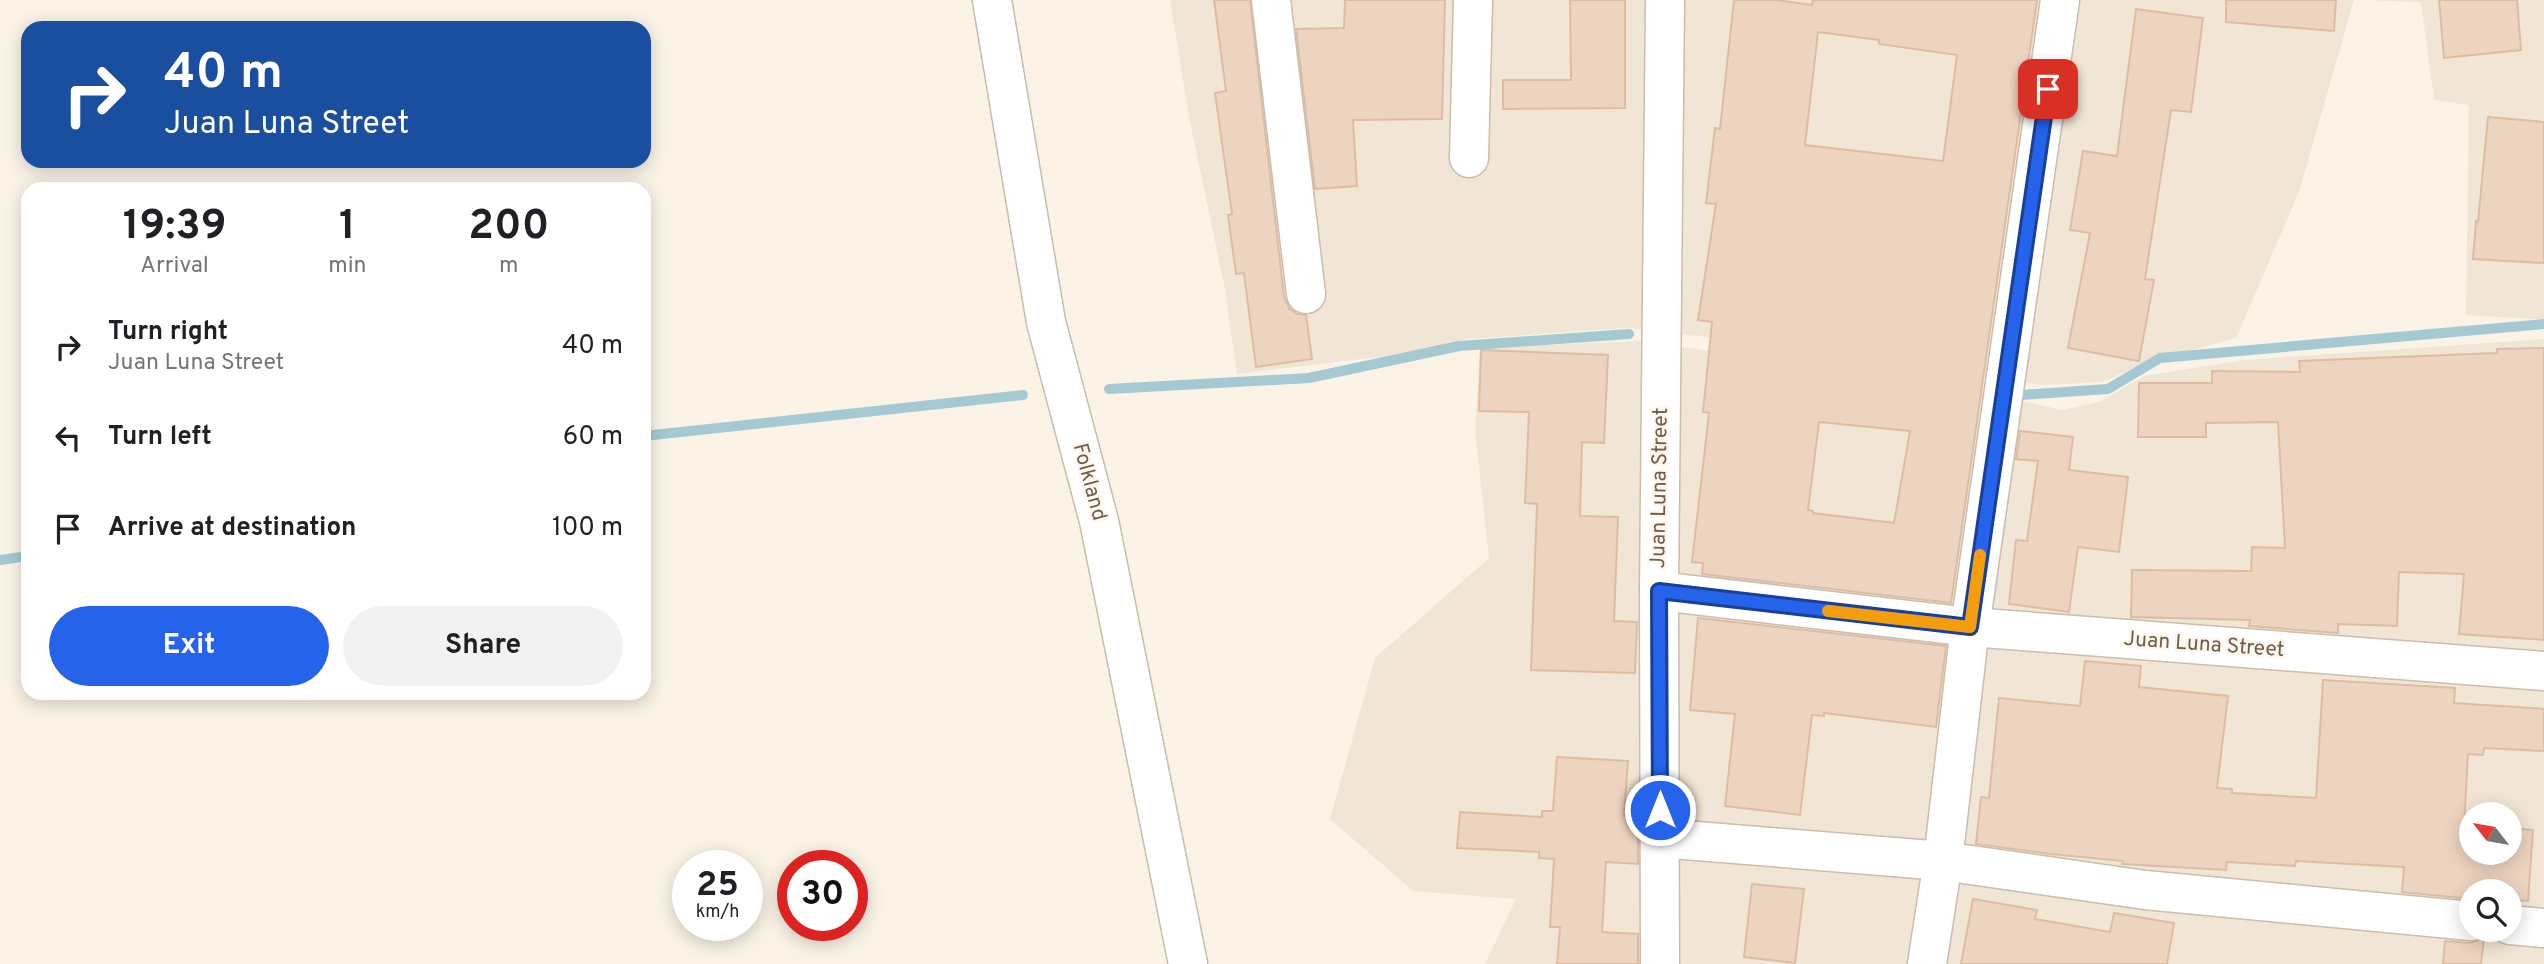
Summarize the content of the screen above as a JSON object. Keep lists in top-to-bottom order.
{
  "streets": {
    "street": ["Folkland", "Juan Luna Street"]
  },
  "north": "top left",
  "page": {
    "turn": ["40 m", "Juan Luna Street"],
    "eta": [
      "19:39",
      "Arrival",
      "1",
      "min",
      "200",
      "m"
    ],
    "list": [
      {
        "name": "Turn right",
        "note": "Juan Luna Street",
        "value": "40 m"
      },
      {
        "name": "Turn left",
        "value": "60 m"
      },
      {
        "name": "Arrive at destination",
        "value": "100 m"
      }
    ],
    "buttons": ["Exit", "Share"],
    "speed": "25 km/h",
    "limit": "30"
  }
}
